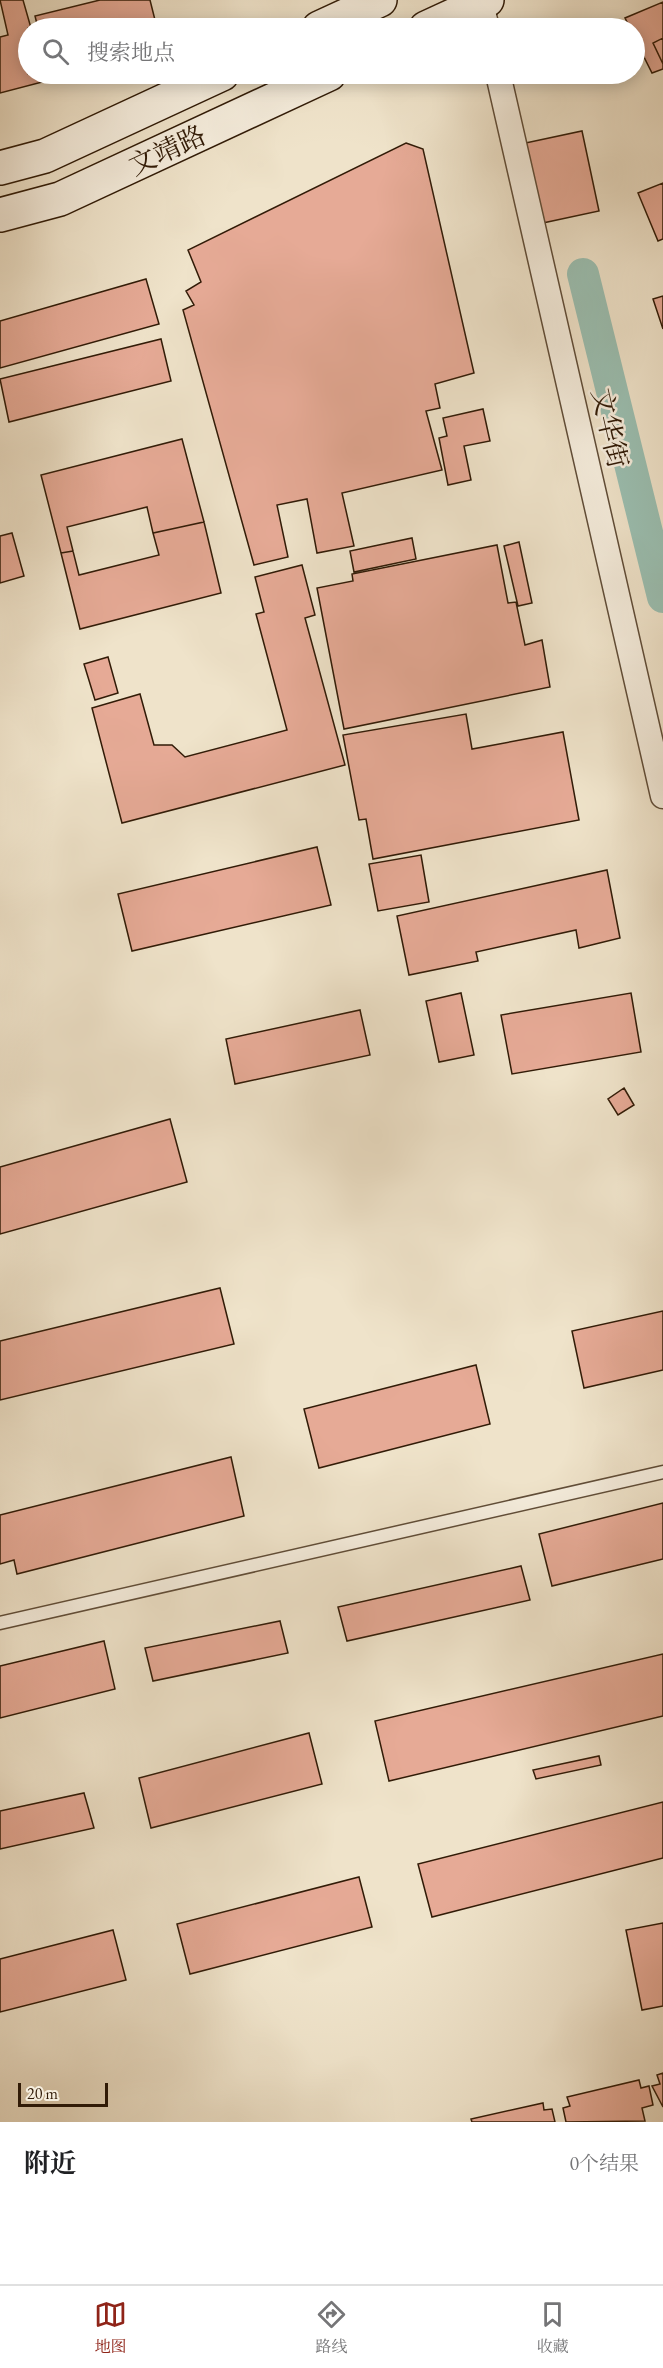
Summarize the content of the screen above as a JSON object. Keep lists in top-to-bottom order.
{
  "streets": {
    "main road": ["文靖路"],
    "street": ["文华街"]
  },
  "scale_bar": "20 m",
  "page": {
    "search": "搜索地点",
    "scale": "20 m",
    "heading": ["附近", "0个结果"],
    "nav": ["地图", "路线", "收藏"]
  }
}
